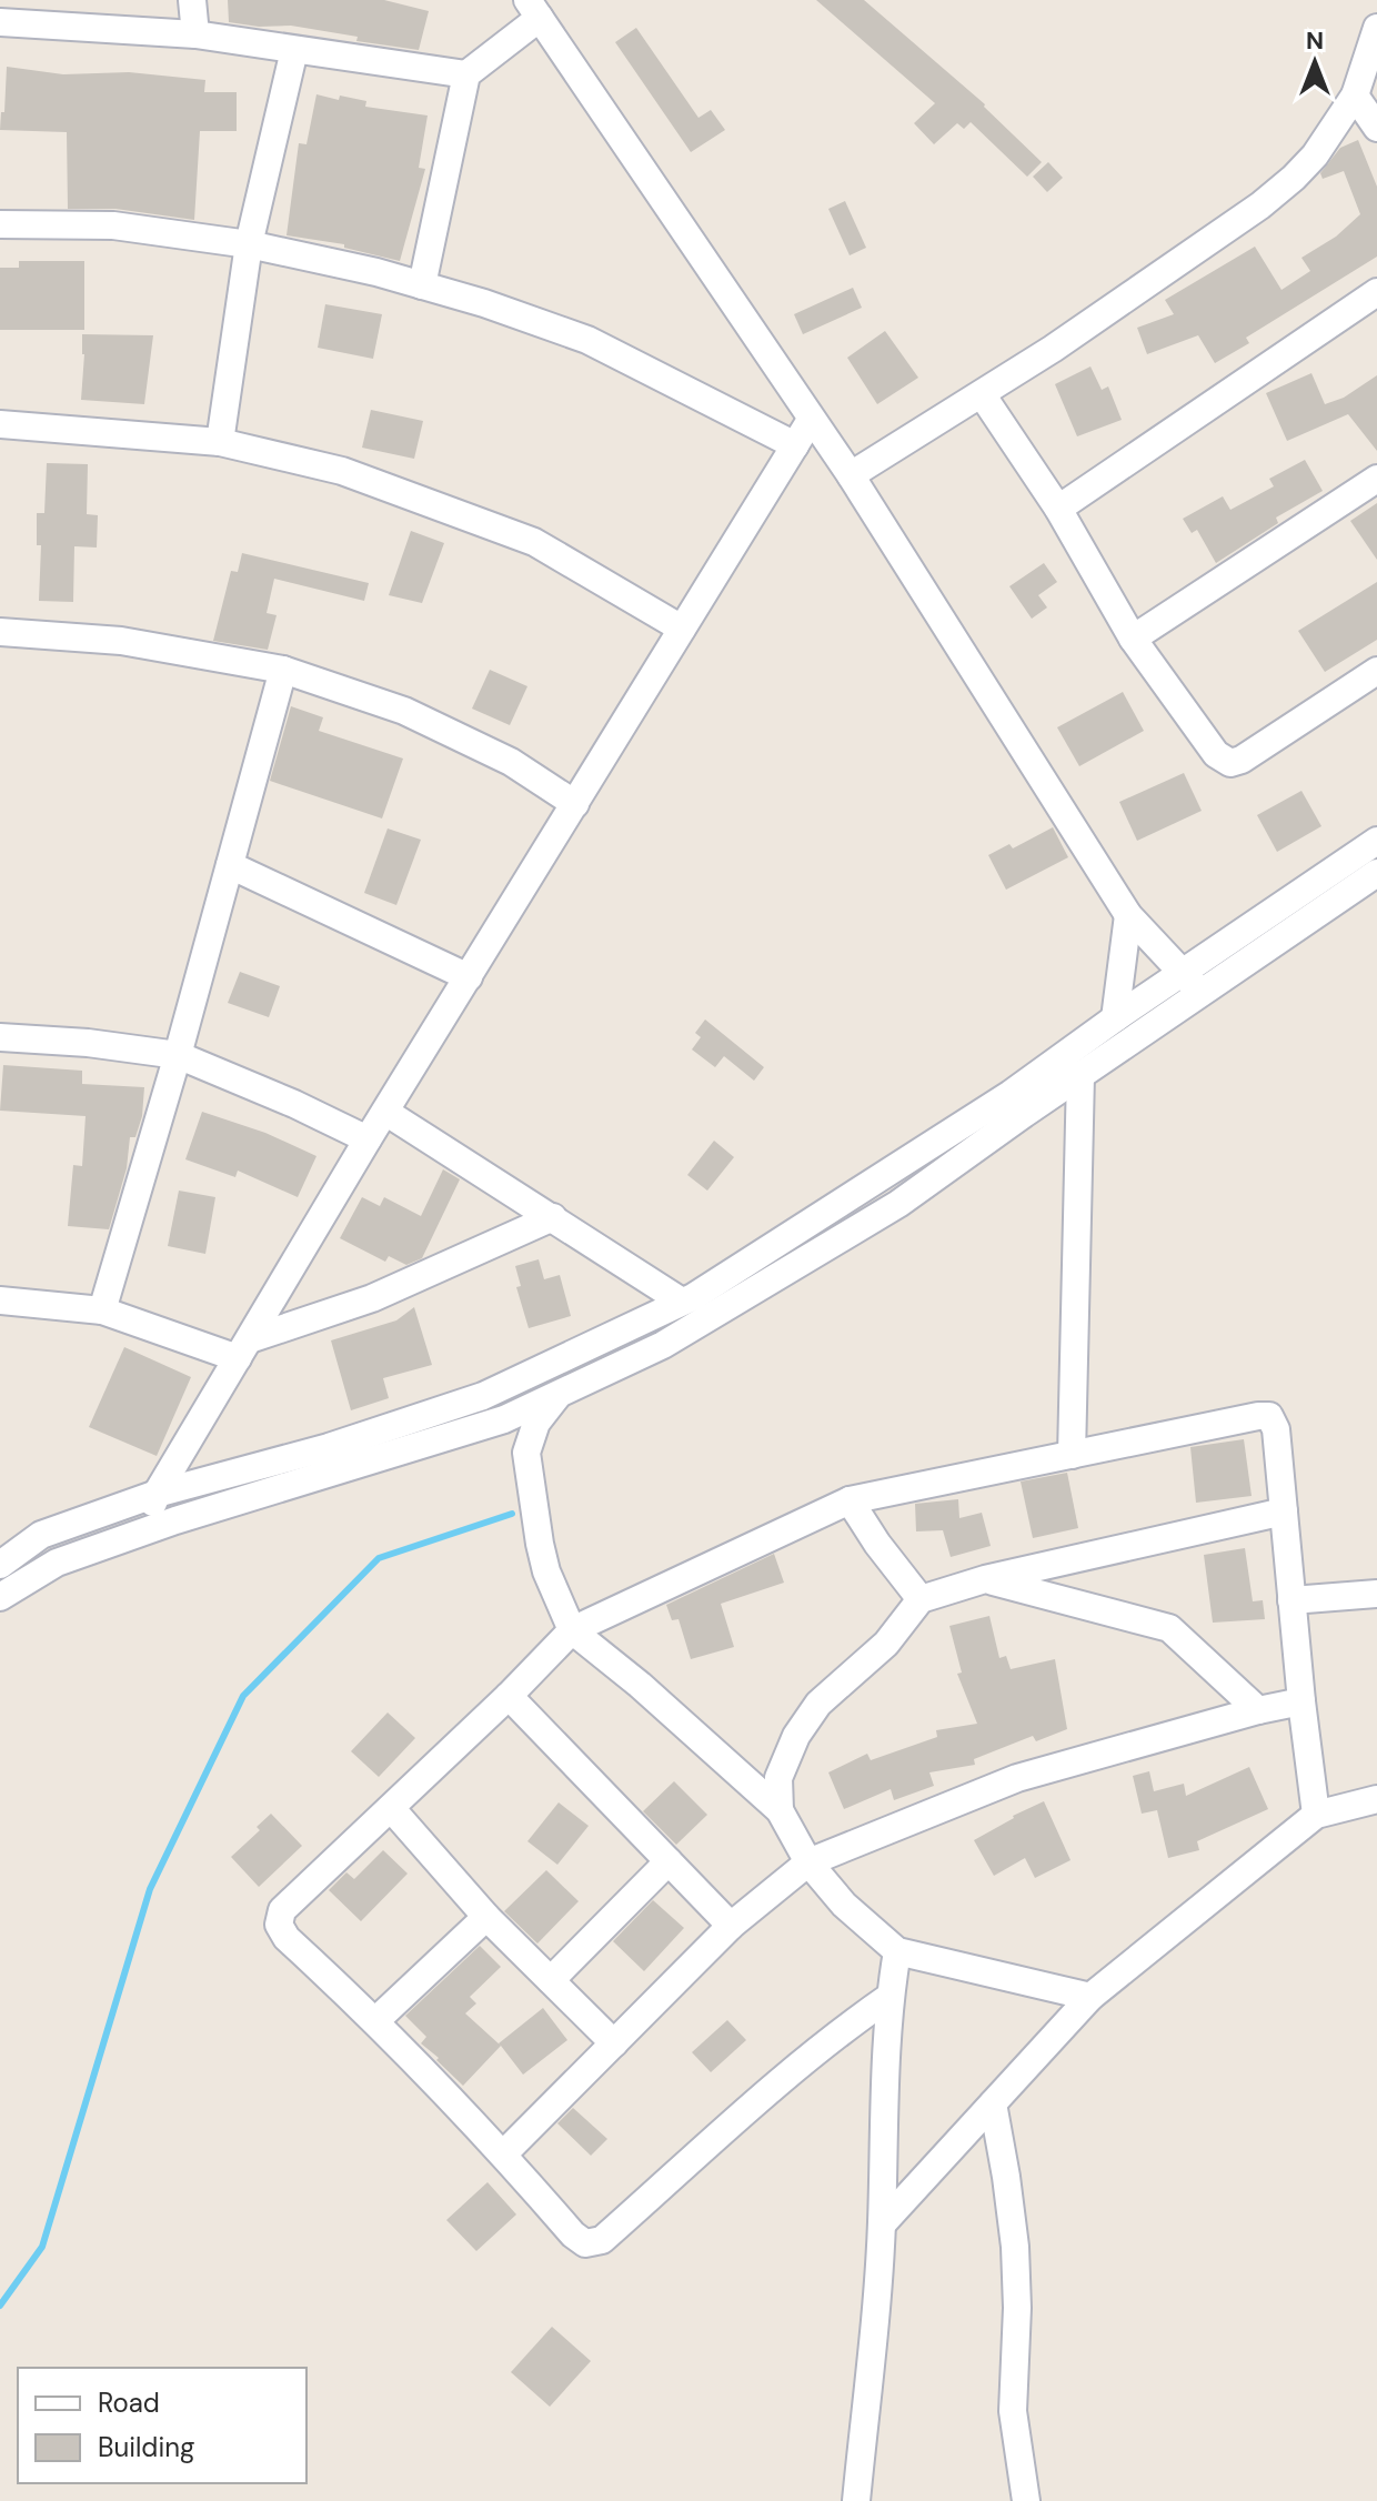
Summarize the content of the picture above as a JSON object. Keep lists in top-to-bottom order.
{
  "legend": ["Road", "Building"],
  "north": "top"
}
